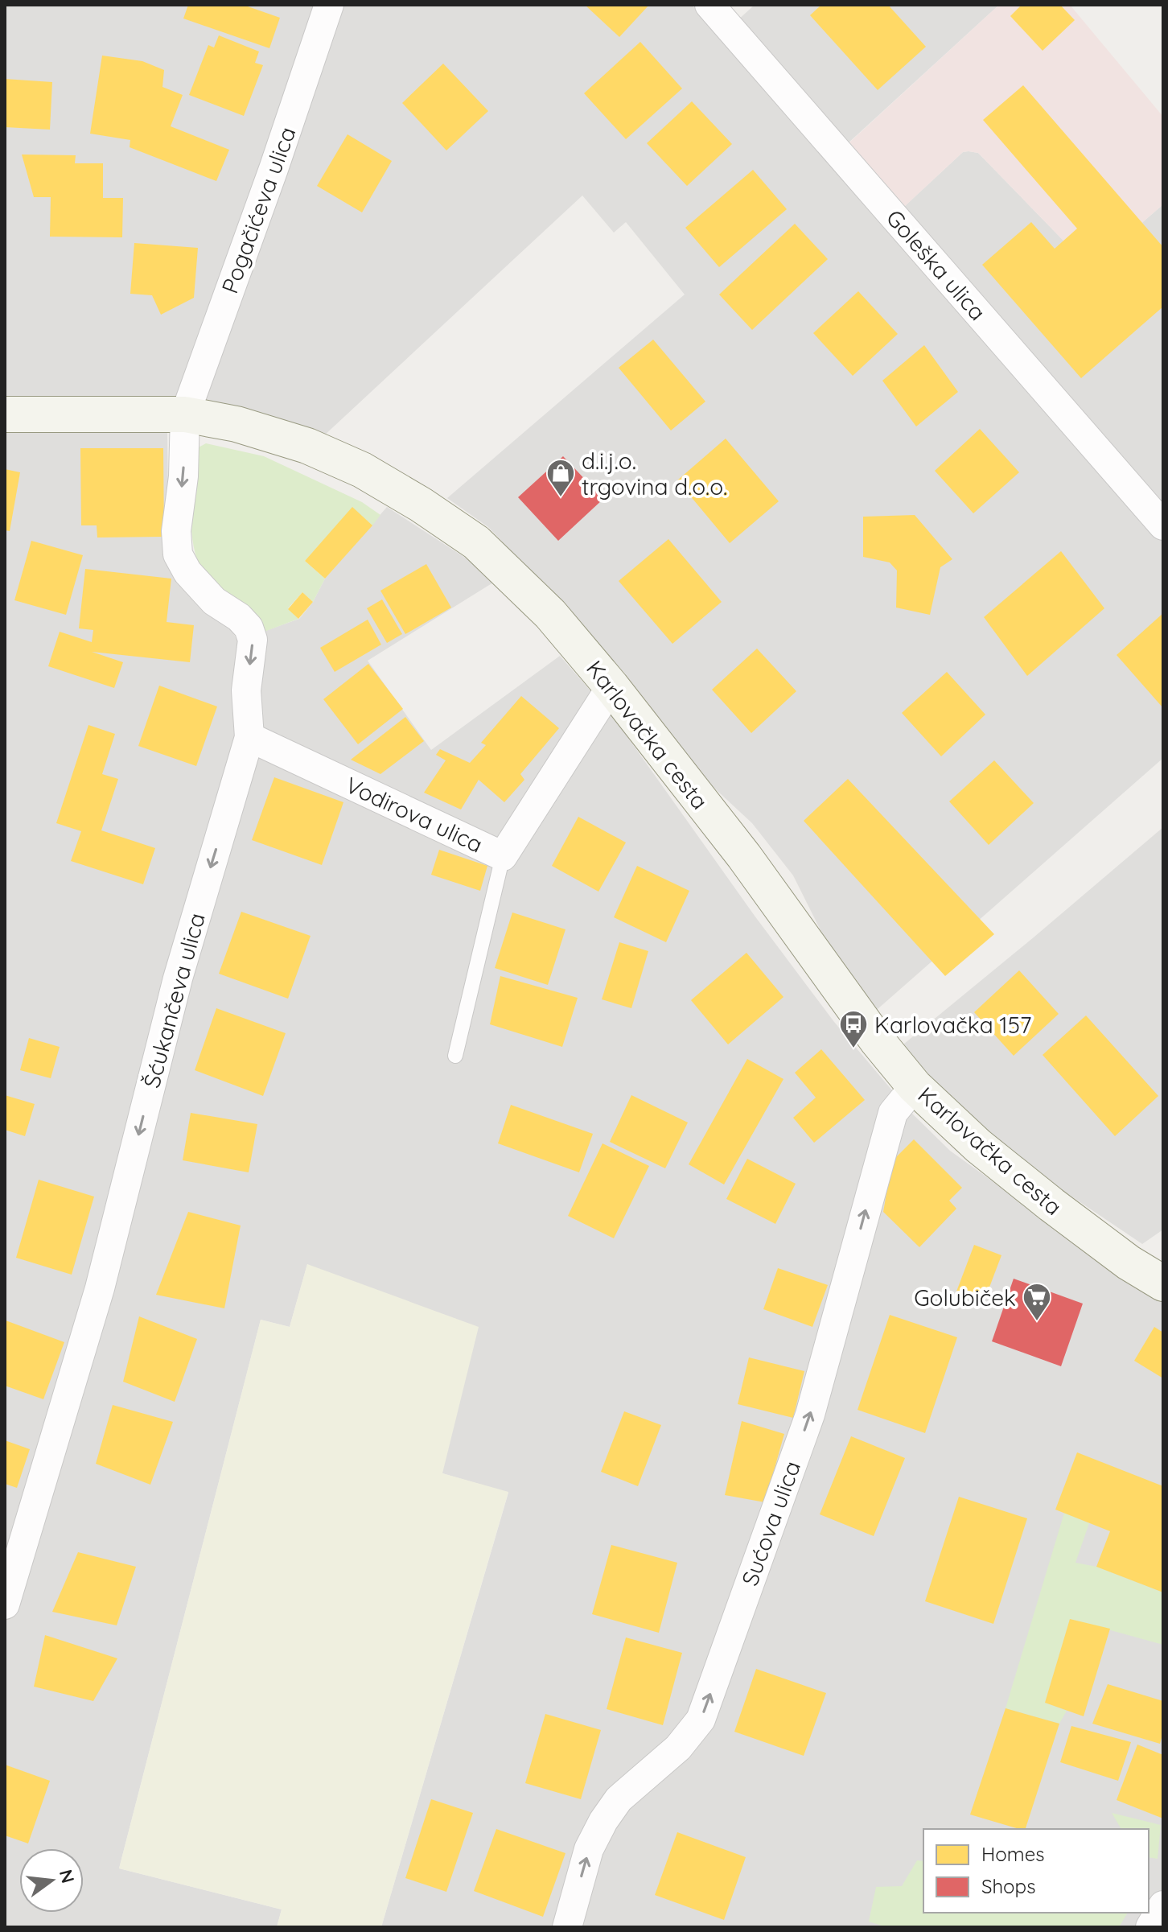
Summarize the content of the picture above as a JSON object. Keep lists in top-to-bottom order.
{
  "streets": {
    "street": [
      "Pogačićeva ulica",
      "Goleška ulica",
      "Karlovačka cesta",
      "Vodirova ulica",
      "Šćukančeva ulica",
      "Sućova ulica"
    ]
  },
  "crossings": [
    ["Pogačićeva ulica", "Karlovačka cesta"],
    ["Pogačićeva ulica", "Šćukančeva ulica"],
    ["Karlovačka cesta", "Vodirova ulica"],
    ["Karlovačka cesta", "Šćukančeva ulica"],
    ["Karlovačka cesta", "Sućova ulica"],
    ["Vodirova ulica", "Šćukančeva ulica"]
  ],
  "one_way": ["Šćukančeva ulica", "Sućova ulica"],
  "places": {
    "shop": ["d.i.j.o. trgovina d.o.o."],
    "bus stop": ["Karlovačka 157"],
    "supermarket": ["Golubiček"]
  },
  "legend": ["Homes", "Shops"],
  "north": "right"
}
